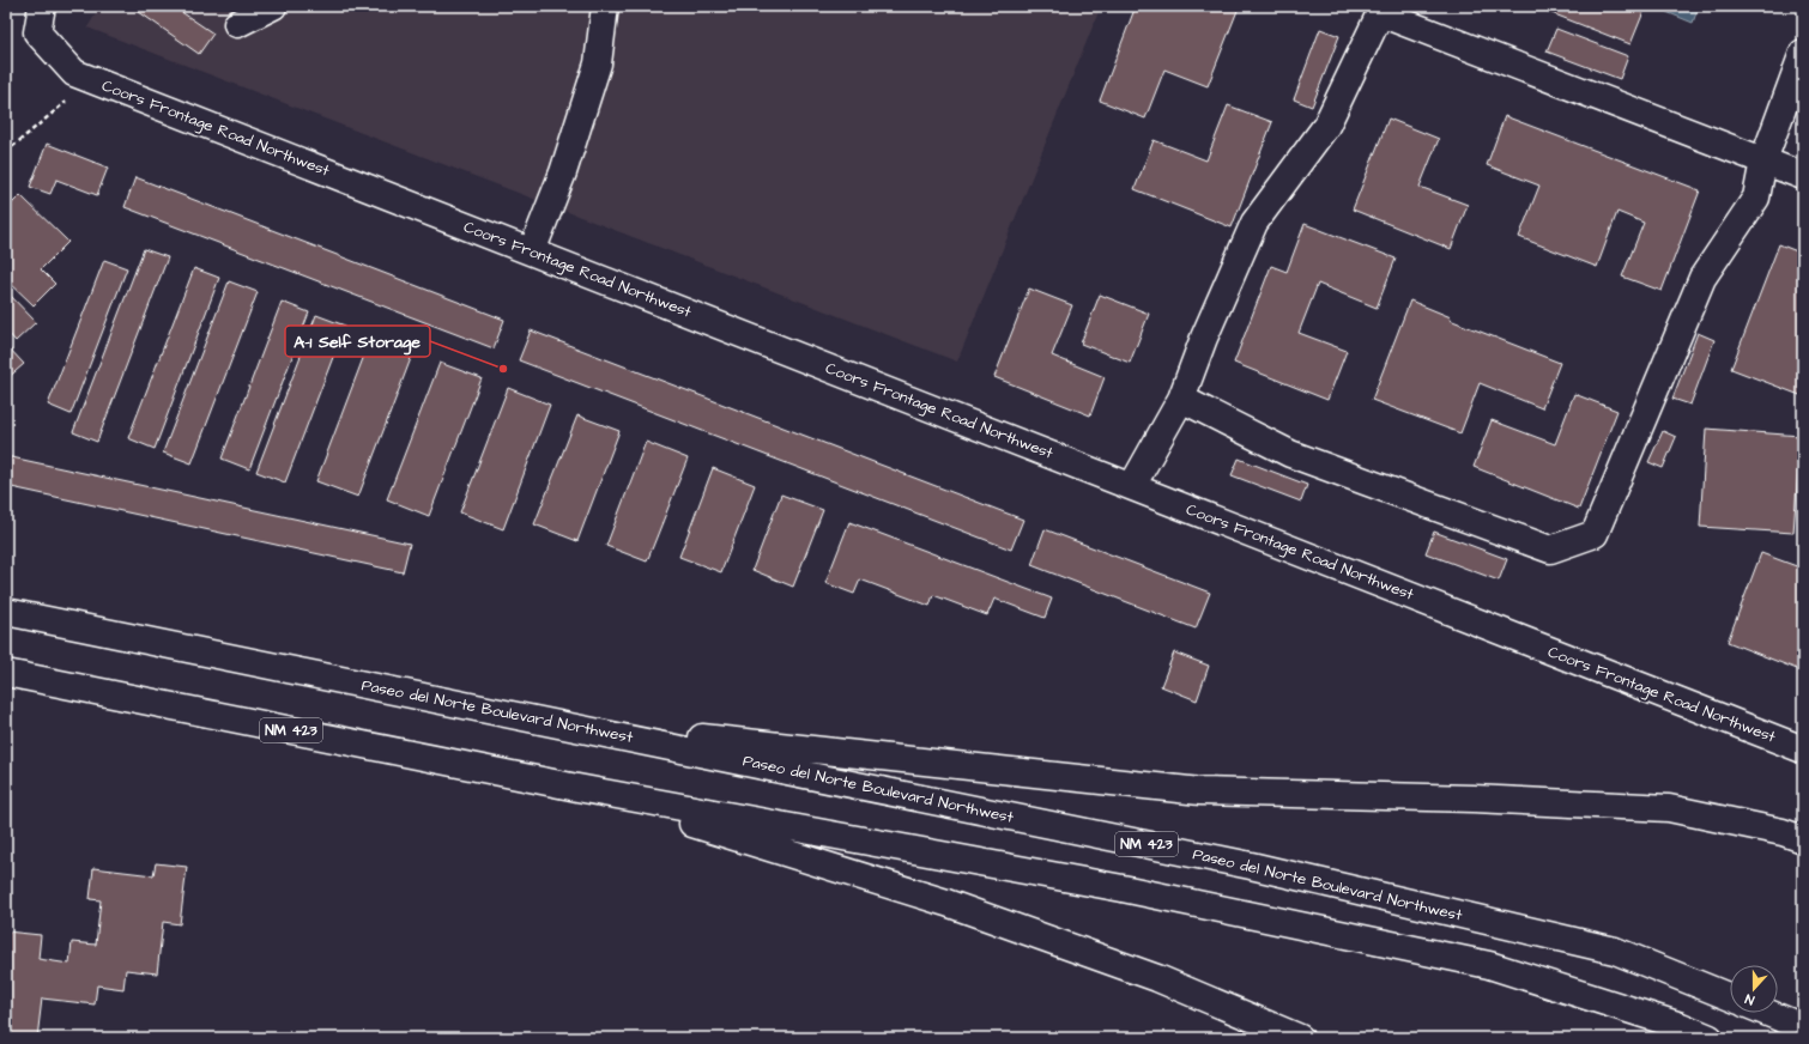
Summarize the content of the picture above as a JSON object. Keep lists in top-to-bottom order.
{
  "streets": {
    "main road": ["Coors Frontage Road Northwest", "Paseo del Norte Boulevard Northwest", "NM 423"]
  },
  "places": ["A-1 Self Storage"],
  "north": "bottom"
}
